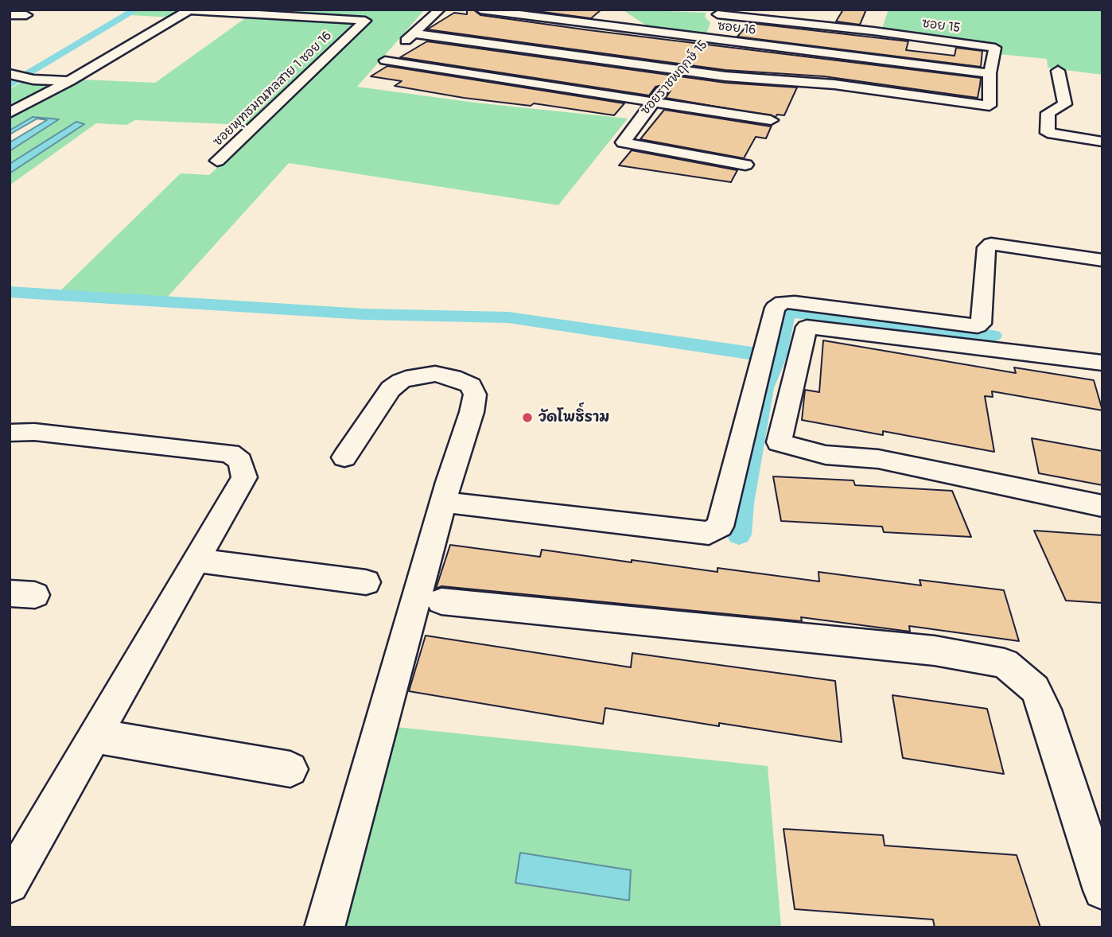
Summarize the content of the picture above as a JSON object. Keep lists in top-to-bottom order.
{
  "streets": {
    "street": [
      "ซอย 15",
      "ซอย 16",
      "ซอยราชพฤกษ์ 15",
      "ซอยพุทธมณฑลสาย 1 ซอย 16"
    ]
  },
  "crossings": [
    ["ซอย 15", "ซอย 16"],
    ["ซอย 15", "ซอยราชพฤกษ์ 15"],
    ["ซอย 16", "ซอยราชพฤกษ์ 15"]
  ],
  "places": ["วัดโพธิ์ราม"]
}
